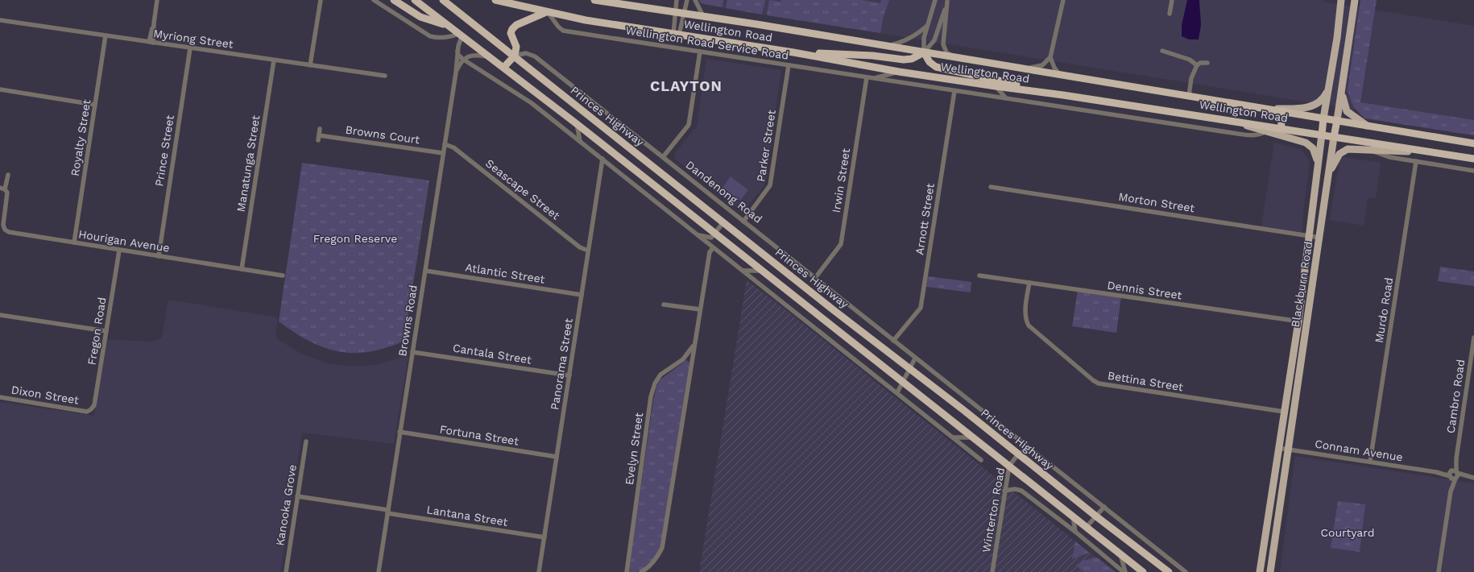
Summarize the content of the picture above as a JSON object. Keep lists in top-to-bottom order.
{
  "streets": {
    "highway": ["Wellington Road", "Princes Highway", "Blackburn Road"],
    "street": [
      "Myriong Street",
      "Wellington Road Service Road",
      "Browns Court",
      "Royalty Street",
      "Parker Street",
      "Prince Street",
      "Manatunga Street",
      "Irwin Street",
      "Seascape Street",
      "Dandenong Road",
      "Morton Street",
      "Arnott Street",
      "Hourigan Avenue",
      "Atlantic Street",
      "Dennis Street",
      "Murdo Road",
      "Browns Road",
      "Fregon Road",
      "Cantala Street",
      "Panorama Street",
      "Bettina Street",
      "Dixon Street",
      "Cambro Road",
      "Fortuna Street",
      "Evelyn Street",
      "Connam Avenue",
      "Kanooka Grove",
      "Winterton Road",
      "Lantana Street"
    ]
  },
  "crossings": [
    ["Wellington Road", "Wellington Road Service Road"],
    ["Wellington Road", "Blackburn Road"],
    ["Myriong Street", "Royalty Street"],
    ["Myriong Street", "Prince Street"],
    ["Myriong Street", "Manatunga Street"],
    ["Wellington Road Service Road", "Parker Street"],
    ["Wellington Road Service Road", "Irwin Street"],
    ["Wellington Road Service Road", "Arnott Street"],
    ["Princes Highway", "Dandenong Road"],
    ["Princes Highway", "Winterton Road"],
    ["Browns Court", "Browns Road"],
    ["Royalty Street", "Hourigan Avenue"],
    ["Parker Street", "Dandenong Road"],
    ["Prince Street", "Hourigan Avenue"],
    ["Manatunga Street", "Hourigan Avenue"],
    ["Irwin Street", "Dandenong Road"],
    ["Seascape Street", "Browns Road"],
    ["Seascape Street", "Panorama Street"],
    ["Dandenong Road", "Arnott Street"],
    ["Morton Street", "Blackburn Road"],
    ["Hourigan Avenue", "Fregon Road"],
    ["Atlantic Street", "Browns Road"],
    ["Atlantic Street", "Panorama Street"],
    ["Blackburn Road", "Dennis Street"],
    ["Blackburn Road", "Bettina Street"],
    ["Blackburn Road", "Connam Avenue"],
    ["Dennis Street", "Bettina Street"],
    ["Murdo Road", "Connam Avenue"],
    ["Browns Road", "Cantala Street"],
    ["Browns Road", "Fortuna Street"],
    ["Browns Road", "Lantana Street"],
    ["Fregon Road", "Dixon Street"],
    ["Cantala Street", "Panorama Street"],
    ["Panorama Street", "Fortuna Street"],
    ["Panorama Street", "Lantana Street"],
    ["Cambro Road", "Connam Avenue"],
    ["Kanooka Grove", "Lantana Street"]
  ],
  "districts": ["CLAYTON"],
  "parks": ["Fregon Reserve", "Courtyard"]
}
